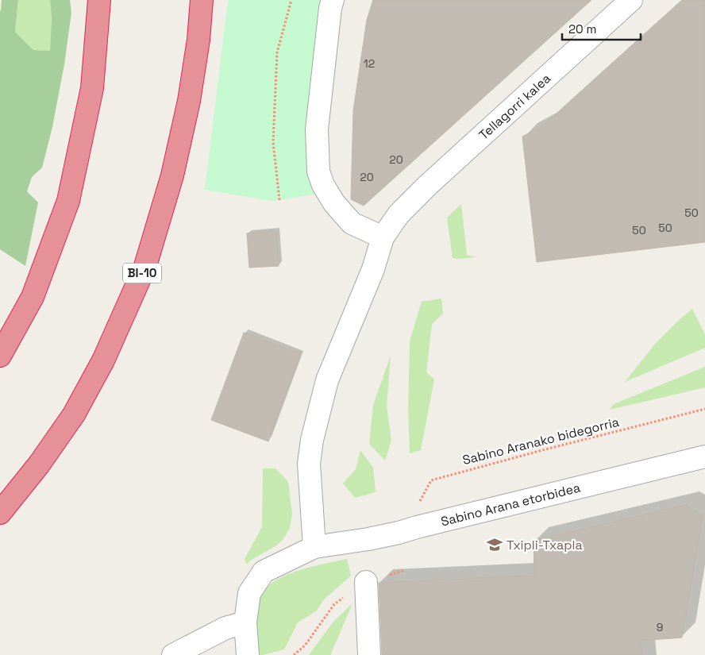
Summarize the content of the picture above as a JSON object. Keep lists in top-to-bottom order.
{
  "streets": {
    "highway": ["BI-10"],
    "street": ["Tellagorri kalea", "Sabino Arana etorbidea"],
    "path": ["Sabino Aranako bidegorria"]
  },
  "crossings": [
    ["Tellagorri kalea", "Sabino Arana etorbidea"],
    ["Sabino Aranako bidegorria", "Sabino Arana etorbidea"]
  ],
  "places": {
    "school or university": ["Txipli-Txapla"]
  },
  "house_numbers": [
    "12",
    "20",
    "20",
    "50",
    "50",
    "50",
    "9"
  ],
  "scale_bar": "20 m"
}
